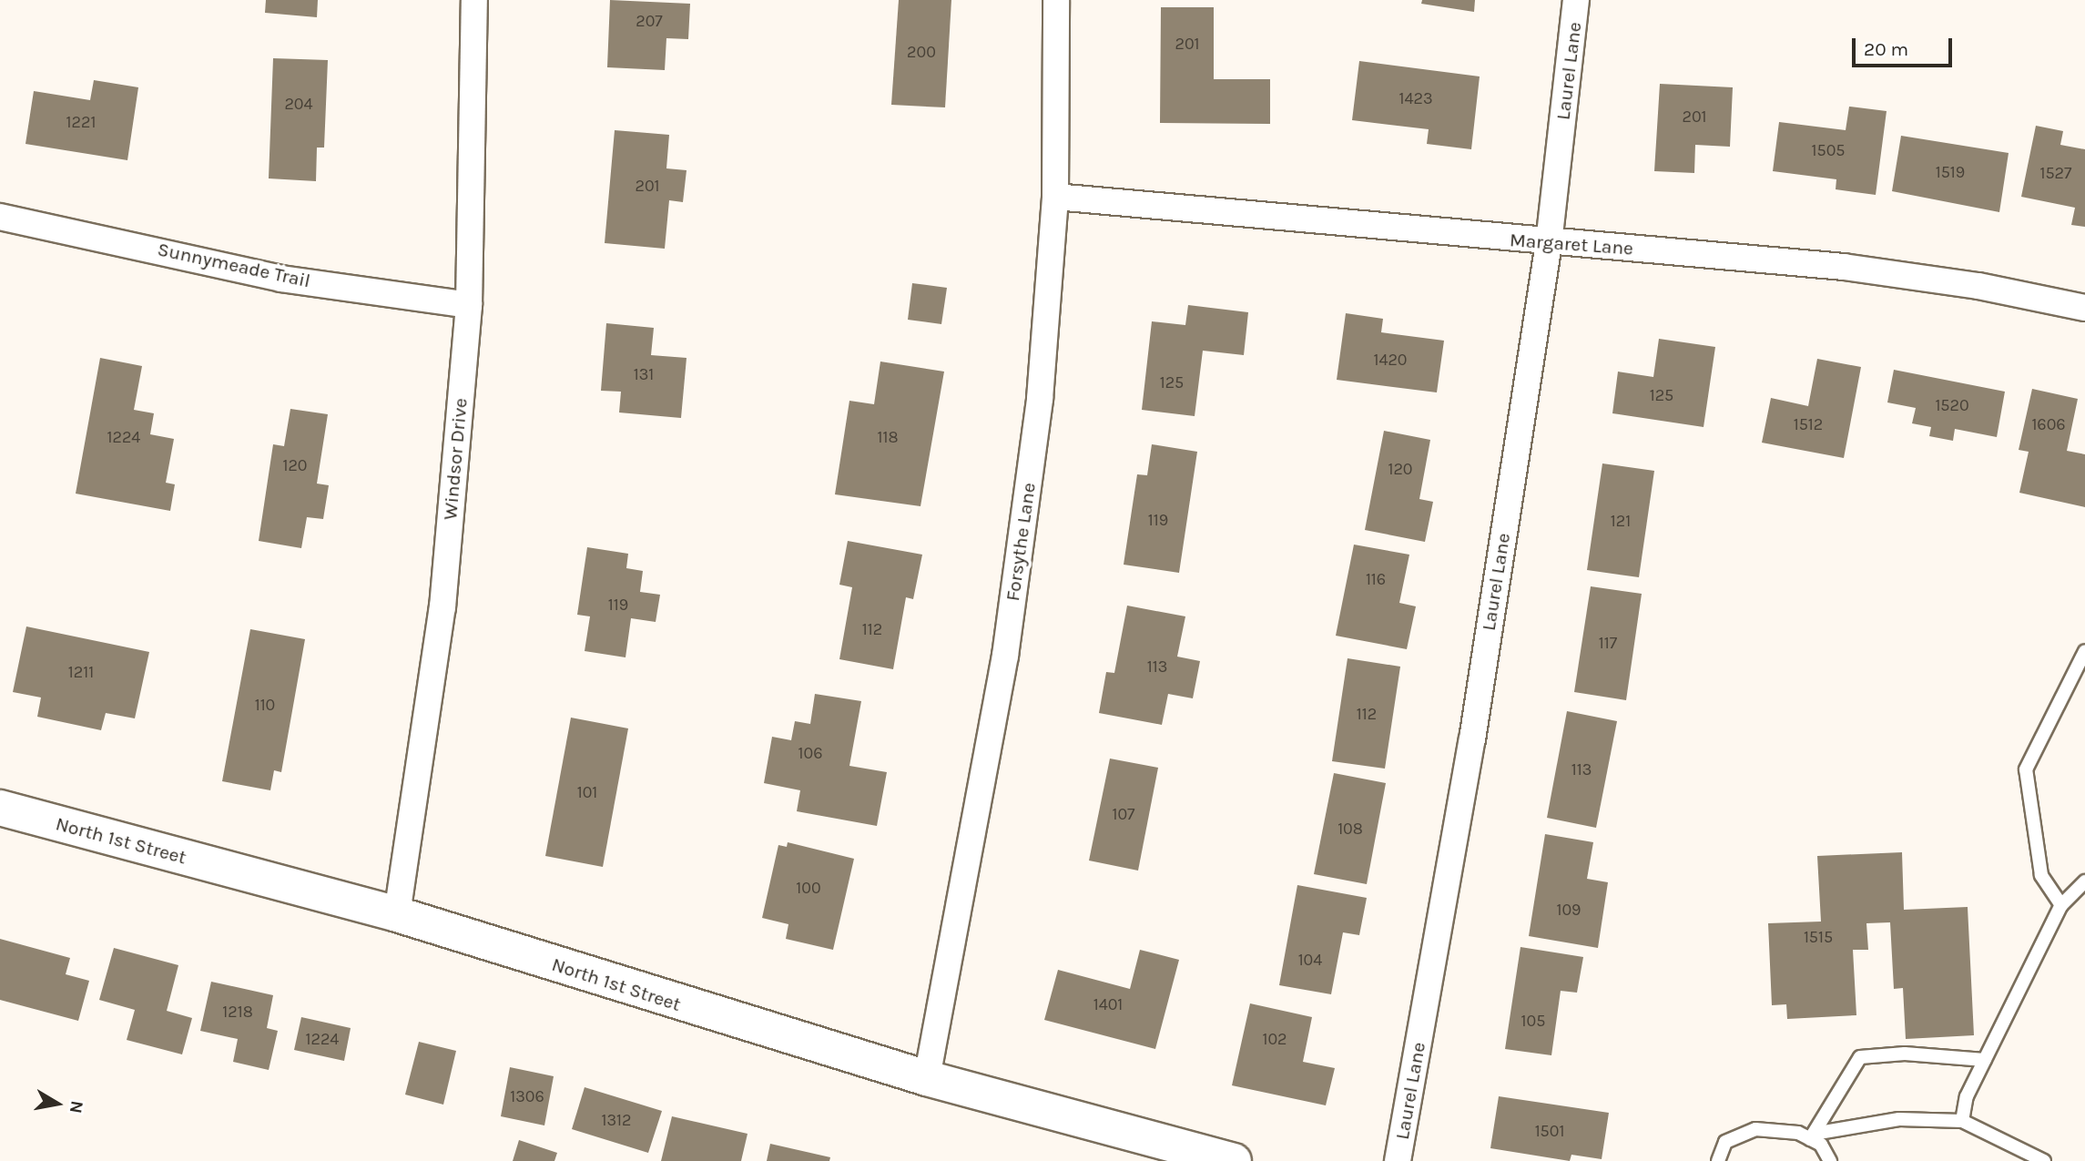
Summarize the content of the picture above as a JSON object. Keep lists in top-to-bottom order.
{
  "streets": {
    "street": [
      "Laurel Lane",
      "Margaret Lane",
      "Sunnymeade Trail",
      "Windsor Drive",
      "Forsythe Lane",
      "North 1st Street"
    ]
  },
  "crossings": [
    ["Laurel Lane", "Margaret Lane"],
    ["Margaret Lane", "Forsythe Lane"],
    ["Sunnymeade Trail", "Windsor Drive"],
    ["Windsor Drive", "North 1st Street"],
    ["Forsythe Lane", "North 1st Street"]
  ],
  "house_numbers": [
    "207",
    "201",
    "200",
    "1423",
    "204",
    "201",
    "1221",
    "1505",
    "1519",
    "1527",
    "201",
    "1420",
    "131",
    "125",
    "125",
    "1520",
    "1512",
    "1606",
    "1224",
    "118",
    "120",
    "120",
    "119",
    "121",
    "116",
    "119",
    "112",
    "117",
    "113",
    "1211",
    "110",
    "112",
    "106",
    "113",
    "101",
    "107",
    "108",
    "100",
    "109",
    "1515",
    "104",
    "1401",
    "1218",
    "105",
    "1224",
    "102",
    "1306",
    "1312",
    "1501"
  ],
  "scale_bar": "20 m",
  "north": "right"
}
